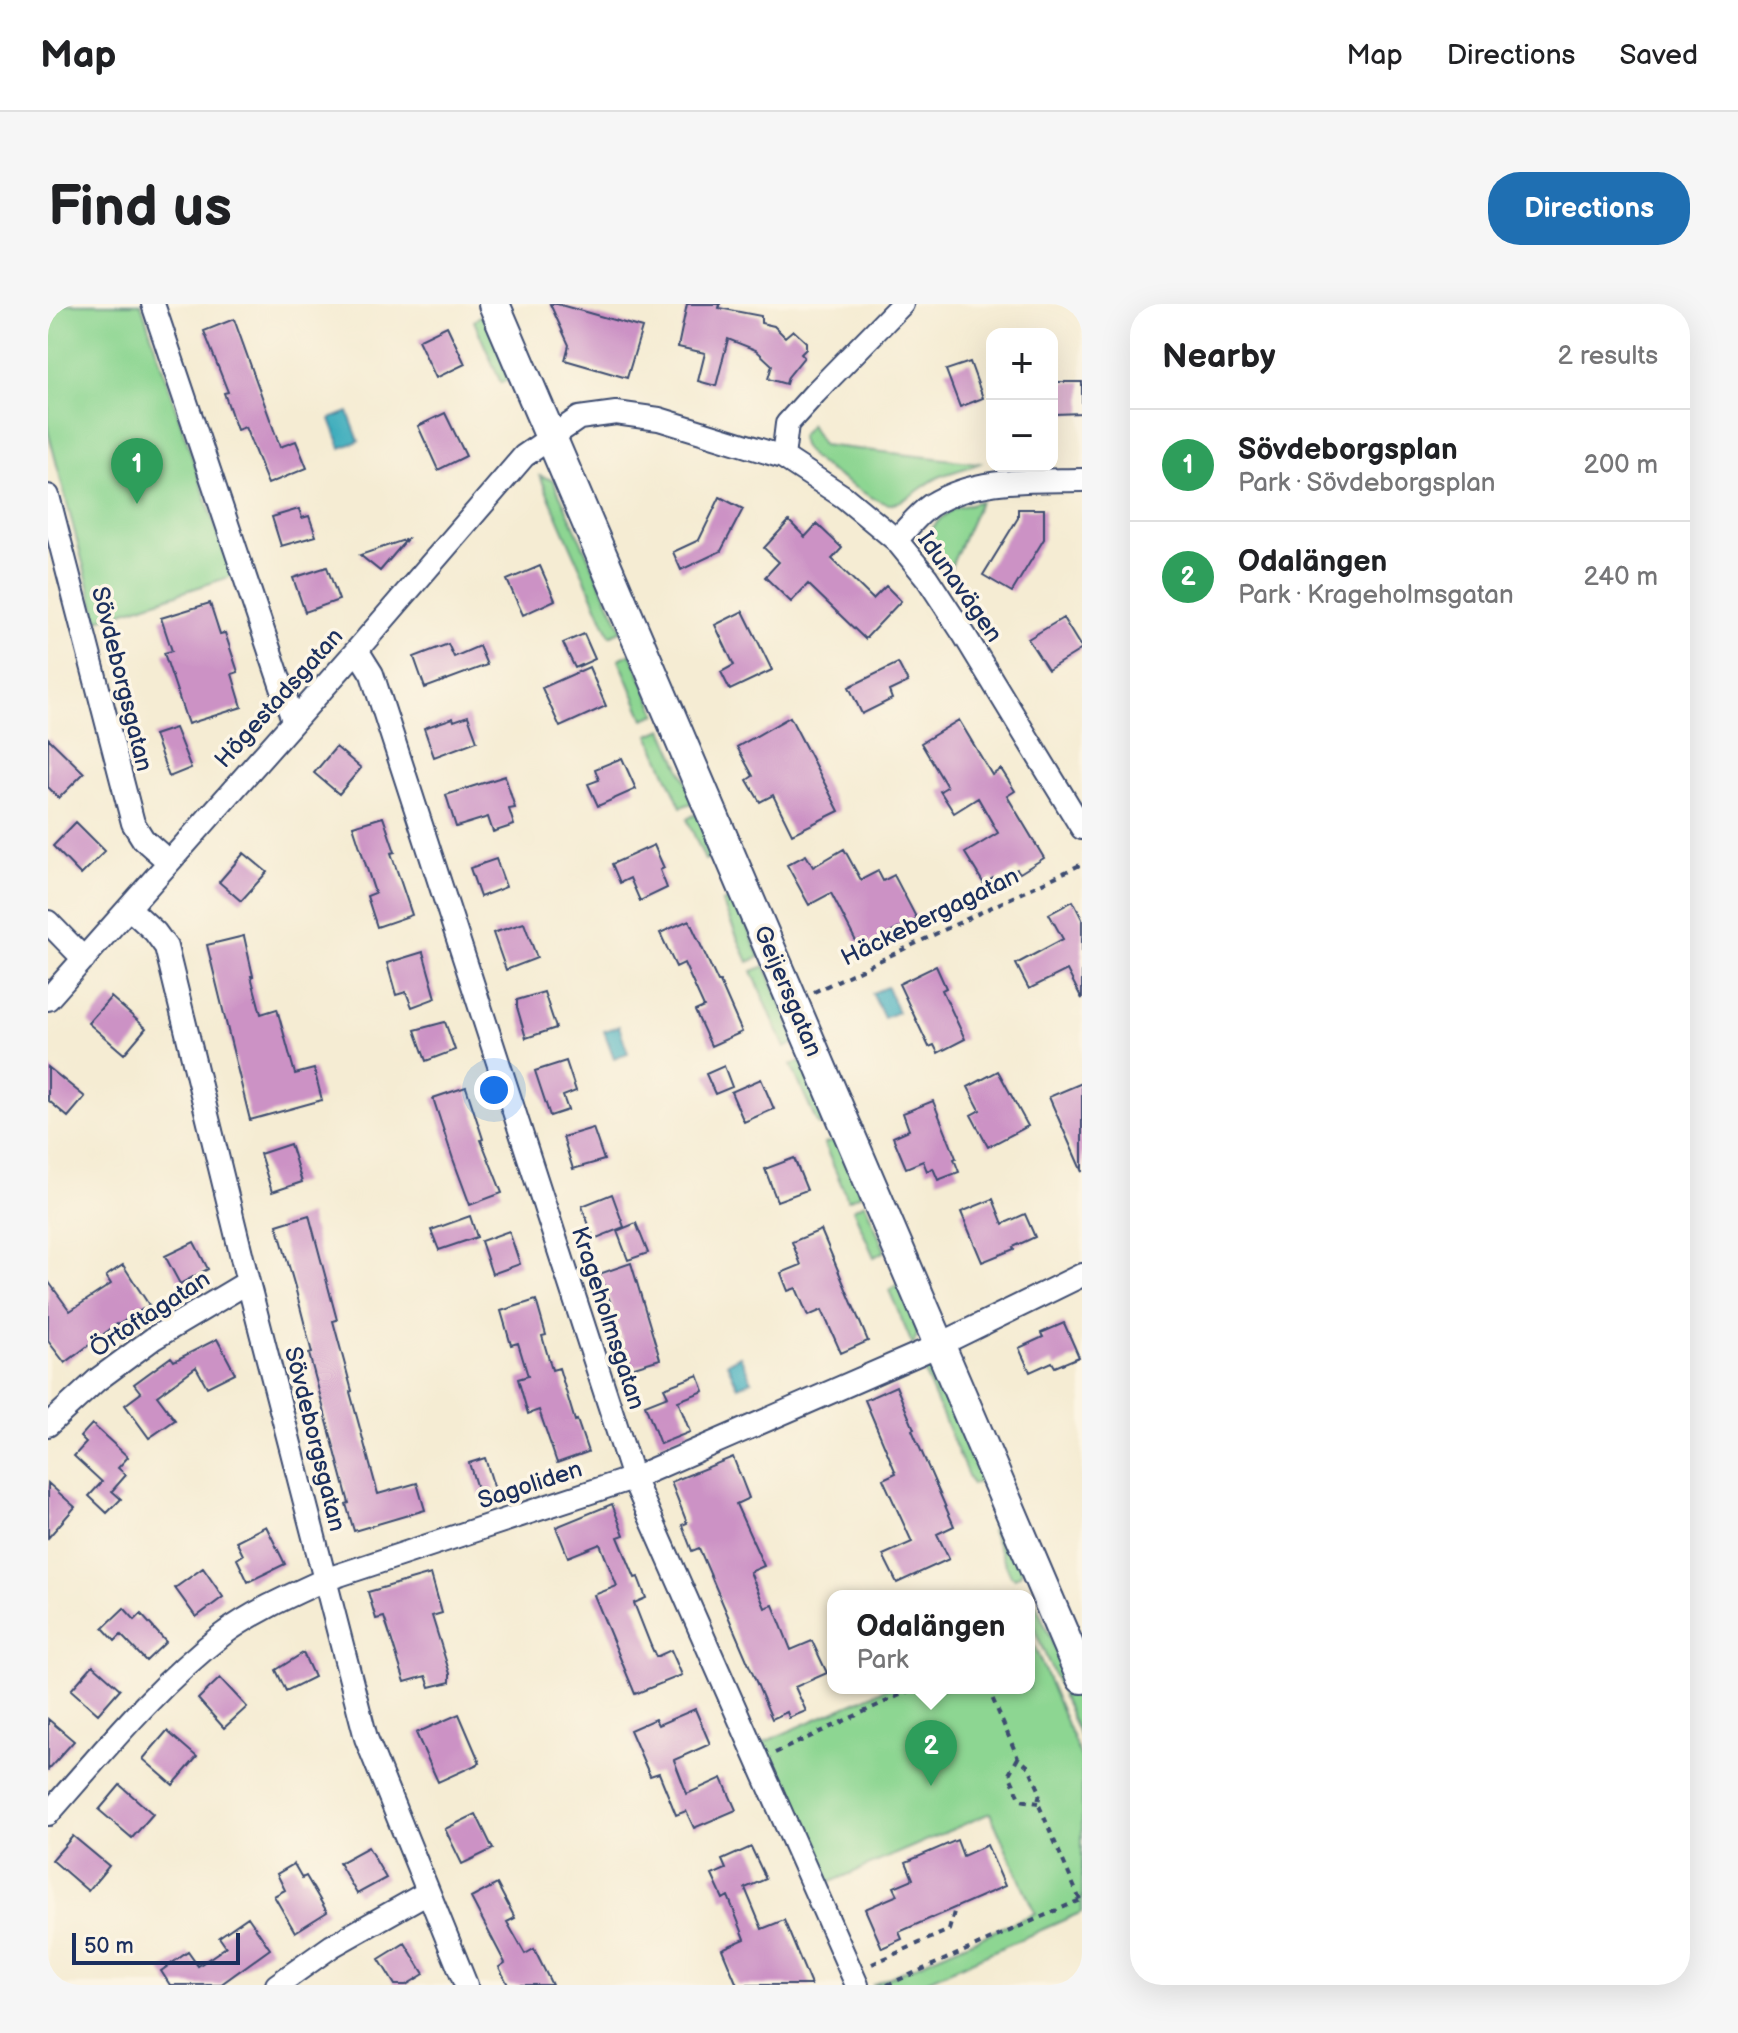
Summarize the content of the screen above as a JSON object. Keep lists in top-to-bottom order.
{
  "streets": {
    "street": [
      "Idunavägen",
      "Sövdeborgsgatan",
      "Högestadsgatan",
      "Geijersgatan",
      "Örtoftagatan",
      "Krageholmsgatan",
      "Sagoliden"
    ],
    "path": ["Häckebergagatan"]
  },
  "crossings": [
    ["Idunavägen", "Högestadsgatan"],
    ["Idunavägen", "Geijersgatan"],
    ["Sövdeborgsgatan", "Högestadsgatan"],
    ["Sövdeborgsgatan", "Örtoftagatan"],
    ["Sövdeborgsgatan", "Sagoliden"],
    ["Högestadsgatan", "Geijersgatan"],
    ["Högestadsgatan", "Krageholmsgatan"],
    ["Häckebergagatan", "Geijersgatan"],
    ["Geijersgatan", "Sagoliden"],
    ["Krageholmsgatan", "Sagoliden"]
  ],
  "scale_bar": "50 m",
  "page": {
    "header": "Map",
    "nav": ["Map", "Directions", "Saved"],
    "buttons": "Directions",
    "title": "Find us",
    "heading": ["Nearby", "2 results"],
    "map_buttons": ["+", "−"],
    "list": [
      {
        "mark": "1",
        "name": "Sövdeborgsplan",
        "note": "Park · Sövdeborgsplan",
        "value": "200 m"
      },
      {
        "mark": "2",
        "name": "Odalängen",
        "note": "Park · Krageholmsgatan",
        "value": "240 m"
      }
    ],
    "pins": ["1", "2"],
    "popup": ["Odalängen", "Park"],
    "scale": "50 m"
  }
}
